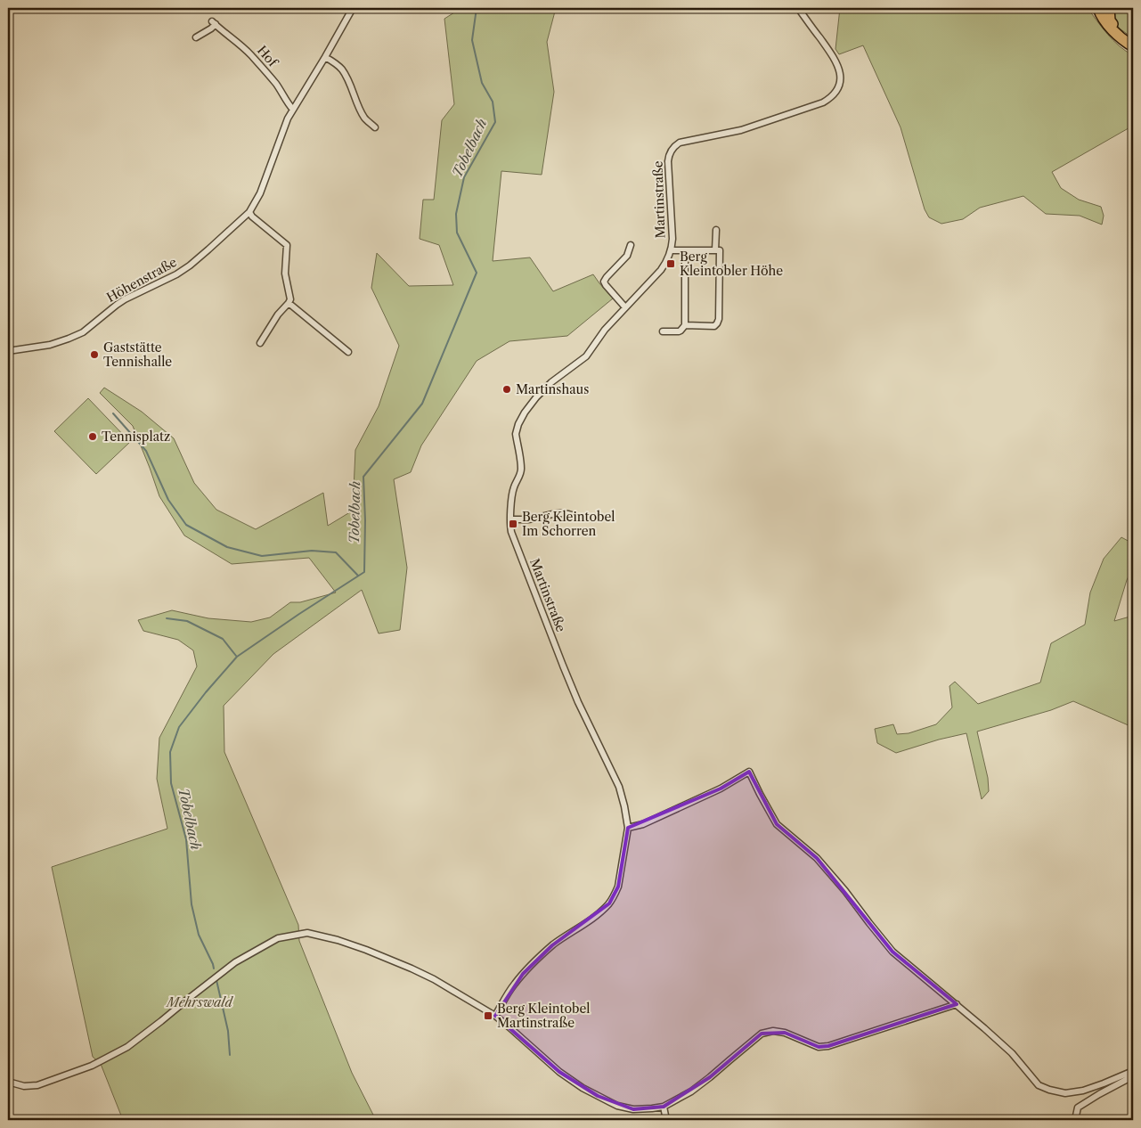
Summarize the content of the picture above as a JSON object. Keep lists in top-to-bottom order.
{
  "streets": {
    "street": ["Hof", "Martinstraße", "Höhenstraße"]
  },
  "crossings": [
    ["Hof", "Höhenstraße"]
  ],
  "water": ["Tobelbach"],
  "parks": ["Mehrswald"],
  "places": {
    "transit": ["Berg Kleintobler Höhe", "Berg Kleintobel Im Schorren", "Berg Kleintobel Martinstraße"],
    "other": ["Gaststätte Tennishalle", "Martinshaus", "Tennisplatz"]
  }
}
